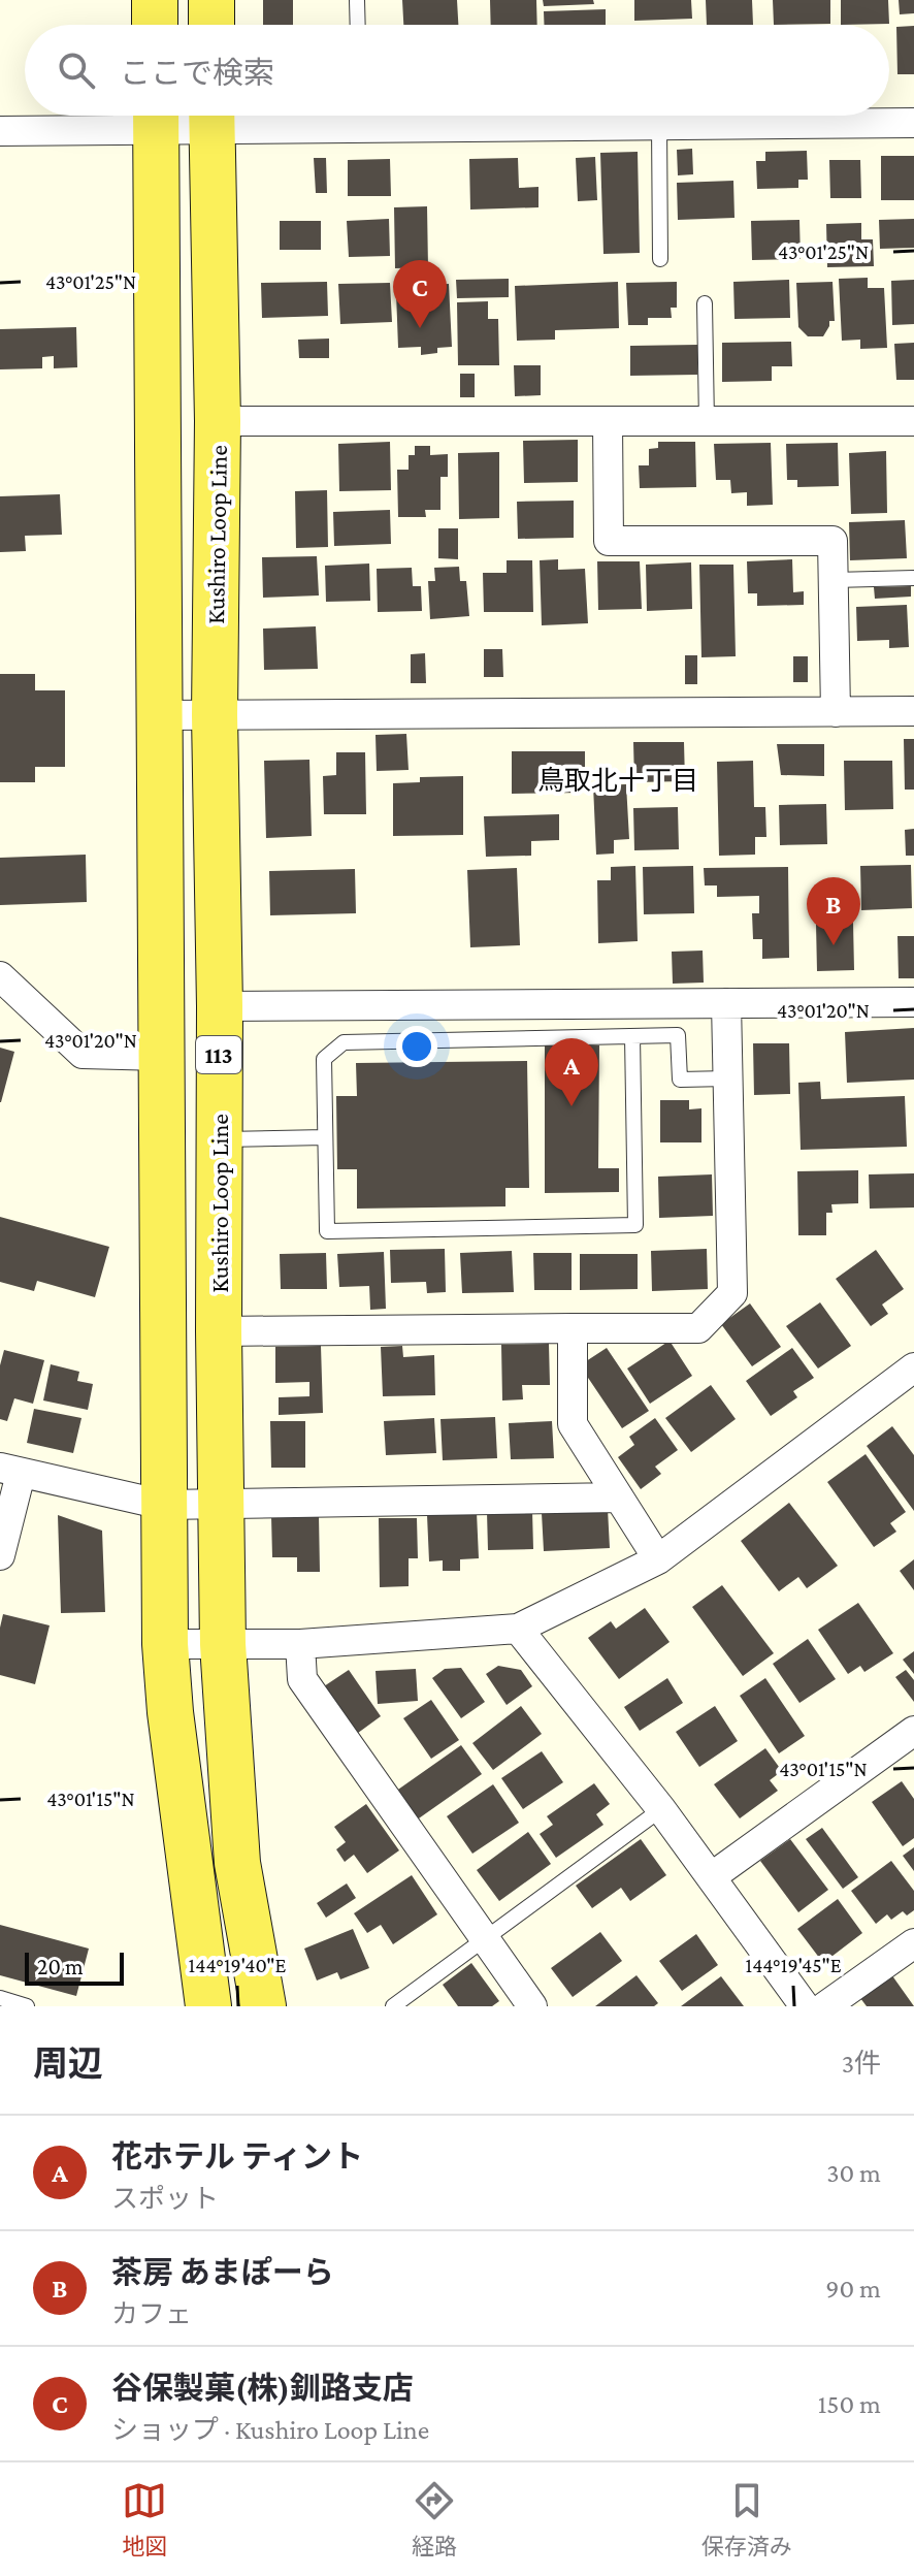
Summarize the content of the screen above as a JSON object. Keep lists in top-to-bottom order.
{
  "streets": {
    "main road": ["Kushiro Loop Line", "113"]
  },
  "districts": ["鳥取北十丁目"],
  "scale_bar": "20 m",
  "page": {
    "search": "ここで検索",
    "pins": ["C", "B", "A"],
    "scale": "20 m",
    "heading": ["周辺", "3件"],
    "list": [
      {
        "mark": "A",
        "name": "花ホテル ティント",
        "note": "スポット",
        "value": "30 m"
      },
      {
        "mark": "B",
        "name": "茶房 あまぽーら",
        "note": "カフェ",
        "value": "90 m"
      },
      {
        "mark": "C",
        "name": "谷保製菓(株)釧路支店",
        "note": "ショップ · Kushiro Loop Line",
        "value": "150 m"
      }
    ],
    "nav": ["地図", "経路", "保存済み"]
  },
  "coordinates": [
    "43°01'25\"N",
    "43°01'20\"N",
    "43°01'15\"N",
    "144°19'40\"E",
    "144°19'45\"E"
  ]
}
